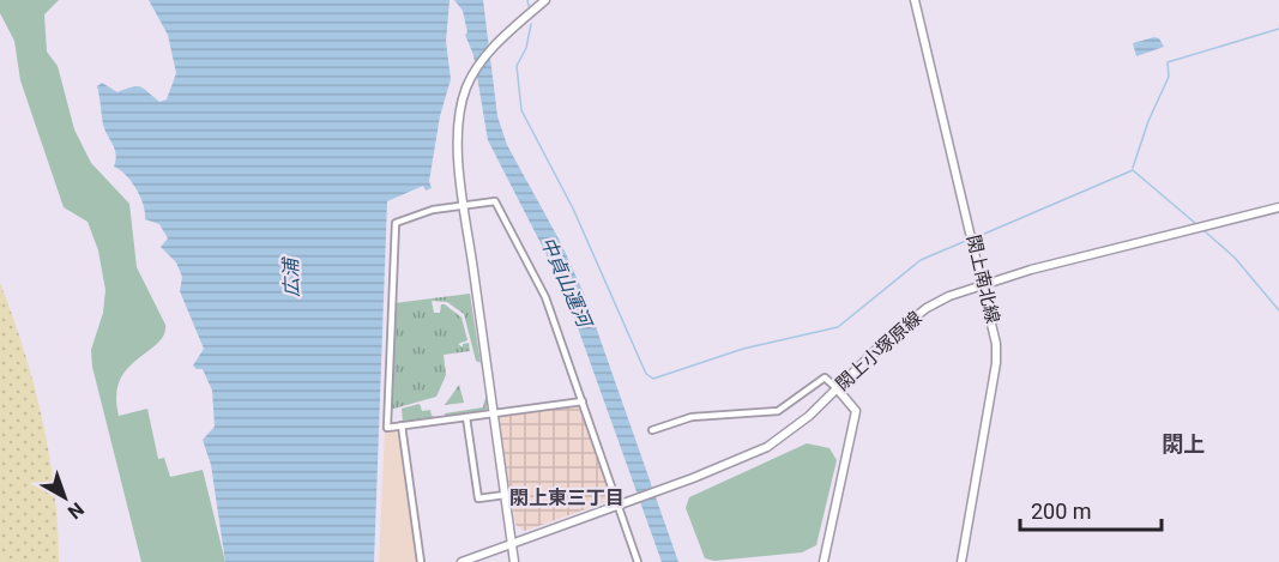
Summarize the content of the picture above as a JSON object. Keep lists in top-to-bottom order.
{
  "streets": {
    "street": ["閖上南北線", "閖上小塚原線"]
  },
  "crossings": [
    ["閖上南北線", "閖上小塚原線"]
  ],
  "districts": ["閖上", "閖上東三丁目"],
  "water": ["広浦", "中貞山運河"],
  "scale_bar": "200 m",
  "north": "bottom right"
}
